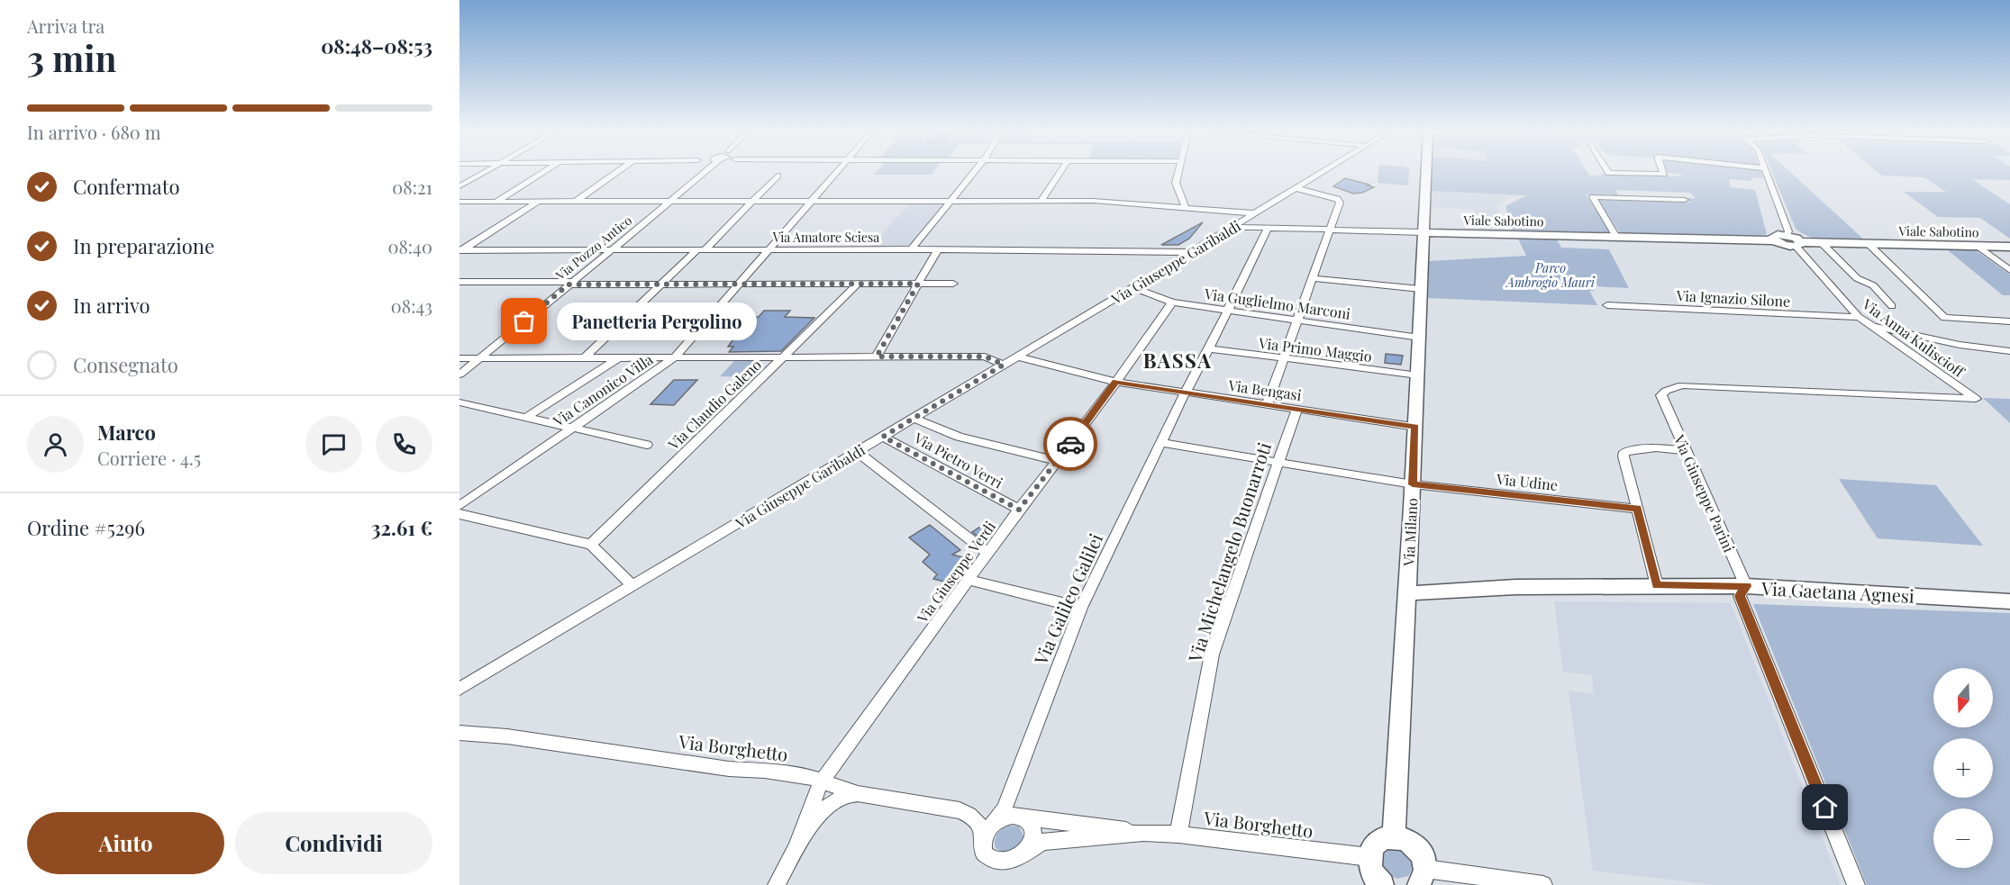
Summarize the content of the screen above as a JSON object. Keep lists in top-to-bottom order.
{
  "streets": {
    "main road": ["Viale Sabotino", "Via Milano", "Via Gaetana Agnesi"],
    "street": [
      "Via Amatore Sciesa",
      "Via Pozzo Antico",
      "Via Giuseppe Garibaldi",
      "Via Ignazio Silone",
      "Via Guglielmo Marconi",
      "Via Anna Kuliscioff",
      "Via Primo Maggio",
      "Via Canonico Villa",
      "Via Bengasi",
      "Via Claudio Galeno",
      "Via Pietro Verri",
      "Via Udine",
      "Via Giuseppe Parini",
      "Via Michelangelo Buonarroti",
      "Via Giuseppe Verdi",
      "Via Galileo Galilei",
      "Via Borghetto"
    ]
  },
  "crossings": [
    ["Viale Sabotino", "Via Giuseppe Garibaldi"],
    ["Viale Sabotino", "Via Anna Kuliscioff"],
    ["Viale Sabotino", "Via Milano"],
    ["Viale Sabotino", "Via Galileo Galilei"],
    ["Via Amatore Sciesa", "Via Pozzo Antico"],
    ["Via Amatore Sciesa", "Via Giuseppe Garibaldi"],
    ["Via Amatore Sciesa", "Via Canonico Villa"],
    ["Via Giuseppe Garibaldi", "Via Guglielmo Marconi"],
    ["Via Giuseppe Garibaldi", "Via Bengasi"],
    ["Via Giuseppe Garibaldi", "Via Pietro Verri"],
    ["Via Ignazio Silone", "Via Anna Kuliscioff"],
    ["Via Guglielmo Marconi", "Via Milano"],
    ["Via Guglielmo Marconi", "Via Giuseppe Verdi"],
    ["Via Guglielmo Marconi", "Via Galileo Galilei"],
    ["Via Anna Kuliscioff", "Via Giuseppe Parini"],
    ["Via Primo Maggio", "Via Milano"],
    ["Via Primo Maggio", "Via Galileo Galilei"],
    ["Via Bengasi", "Via Milano"],
    ["Via Bengasi", "Via Michelangelo Buonarroti"],
    ["Via Bengasi", "Via Giuseppe Verdi"],
    ["Via Bengasi", "Via Galileo Galilei"],
    ["Via Pietro Verri", "Via Giuseppe Verdi"],
    ["Via Udine", "Via Milano"],
    ["Via Udine", "Via Michelangelo Buonarroti"],
    ["Via Udine", "Via Galileo Galilei"],
    ["Via Giuseppe Parini", "Via Gaetana Agnesi"],
    ["Via Milano", "Via Gaetana Agnesi"],
    ["Via Michelangelo Buonarroti", "Via Borghetto"],
    ["Via Giuseppe Verdi", "Via Borghetto"],
    ["Via Galileo Galilei", "Via Borghetto"]
  ],
  "districts": ["BASSA"],
  "parks": ["Parco Ambrogio Mauri"],
  "places": ["Panetteria Pergolino"],
  "north": "bottom",
  "page": {
    "heading": ["3 min", "Arriva tra", "08:48–08:53"],
    "panel": [
      "Marco",
      "Corriere · 4.5",
      "Ordine #5296",
      "32.61 €"
    ],
    "bar": "In arrivo · 680 m",
    "list": [
      ["Confermato", "08:21"],
      ["In preparazione", "08:40"],
      ["In arrivo", "08:43"],
      "Consegnato"
    ],
    "bubble": "Panetteria Pergolino",
    "map_buttons": ["+", "−"],
    "buttons": ["Aiuto", "Condividi"]
  }
}
